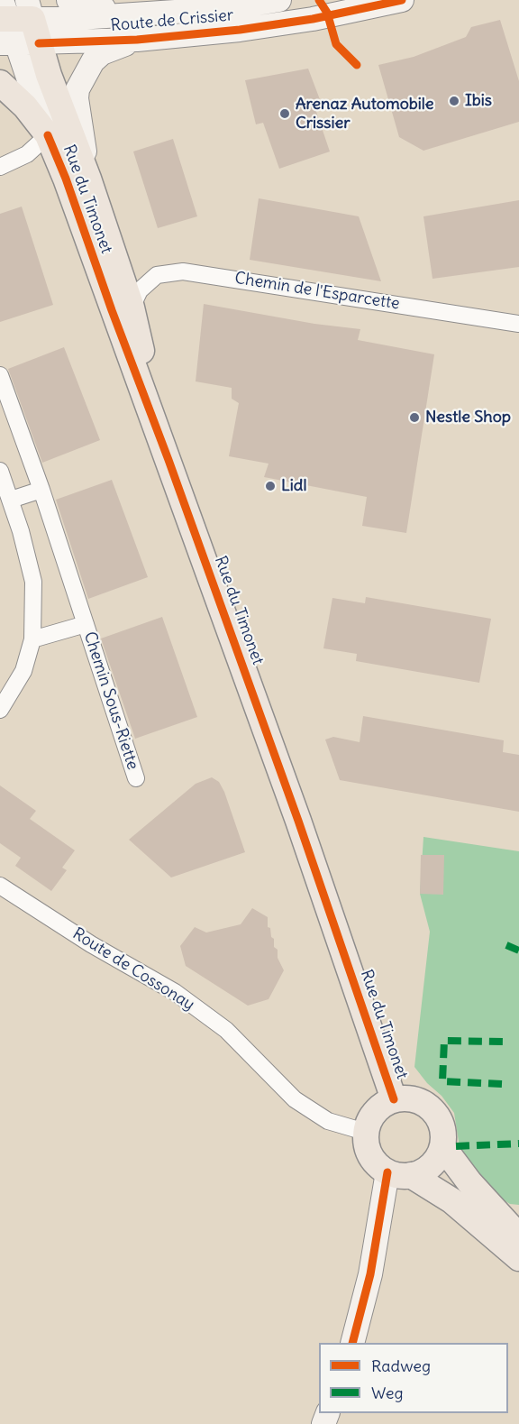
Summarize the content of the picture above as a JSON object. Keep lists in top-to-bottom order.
{
  "streets": {
    "main road": ["Route de Crissier", "Rue du Timonet"],
    "street": ["Chemin de l'Esparcette", "Chemin Sous-Riette", "Route de Cossonay"]
  },
  "crossings": [
    ["Route de Crissier", "Rue du Timonet"],
    ["Rue du Timonet", "Chemin de l'Esparcette"],
    ["Rue du Timonet", "Route de Cossonay"]
  ],
  "places": [
    "Ibis",
    "Arenaz Automobile Crissier",
    "Nestle Shop",
    "Lidl"
  ],
  "legend": ["Radweg", "Weg"]
}
